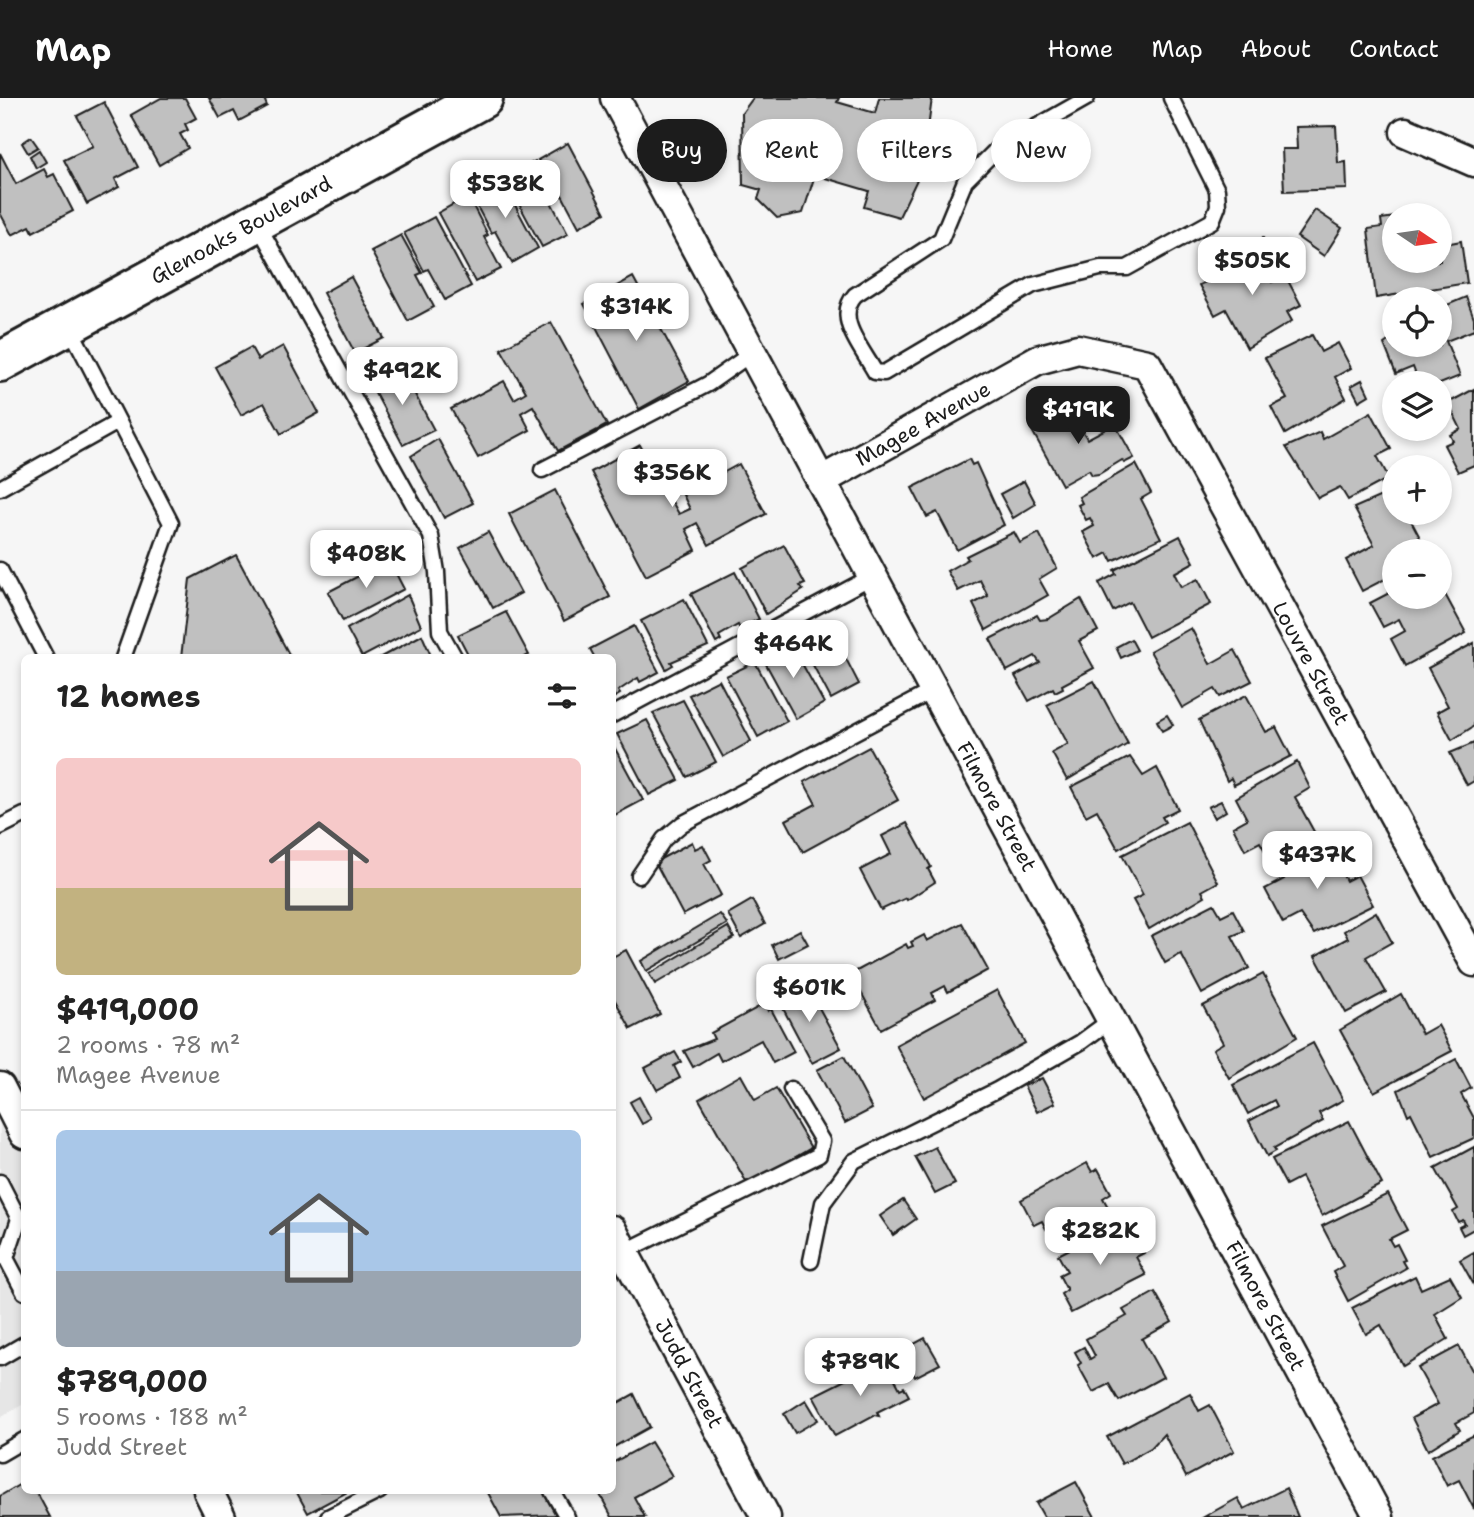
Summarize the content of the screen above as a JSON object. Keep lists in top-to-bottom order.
{
  "streets": {
    "main road": ["Glenoaks Boulevard"],
    "street": [
      "Magee Avenue",
      "Louvre Street",
      "Filmore Street",
      "Judd Street"
    ]
  },
  "crossings": [
    ["Magee Avenue", "Louvre Street"],
    ["Magee Avenue", "Filmore Street"]
  ],
  "north": "right",
  "page": {
    "header": "Map",
    "nav": [
      "Home",
      "Map",
      "About",
      "Contact"
    ],
    "chip": [
      "Buy",
      "Rent",
      "Filters",
      "New"
    ],
    "price": [
      "$538K",
      "$505K",
      "$314K",
      "$492K",
      "$419K",
      "$356K",
      "$408K",
      "$464K",
      "$437K",
      "$601K",
      "$282K",
      "$789K"
    ],
    "map_buttons": ["+", "−"],
    "heading": "12 homes",
    "list": [
      {
        "name": "$419,000",
        "note": "2 rooms · 78 m² · Magee Avenue"
      },
      {
        "name": "$789,000",
        "note": "5 rooms · 188 m² · Judd Street"
      }
    ]
  }
}
